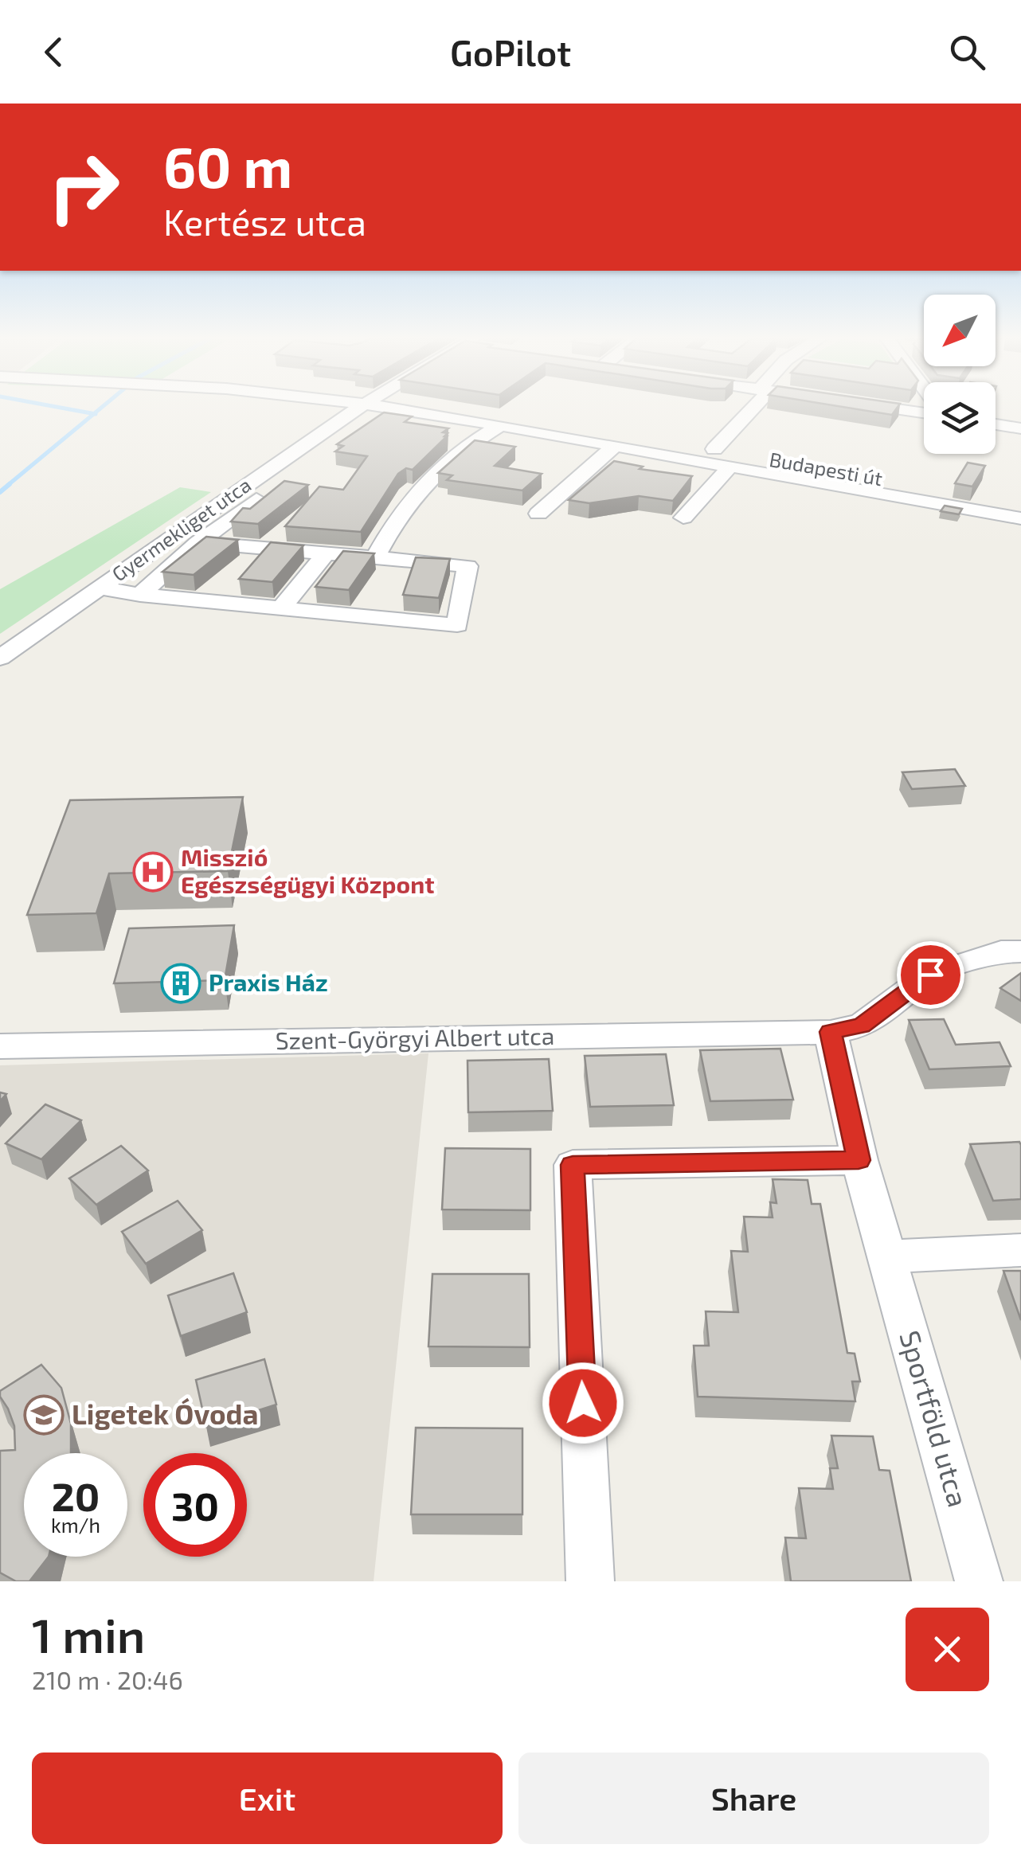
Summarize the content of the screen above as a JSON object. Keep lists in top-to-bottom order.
{
  "streets": {
    "street": [
      "Budapesti út",
      "Gyermekliget utca",
      "Szent-Györgyi Albert utca",
      "Sportföld utca"
    ]
  },
  "crossings": [
    ["Budapesti út", "Gyermekliget utca"],
    ["Szent-Györgyi Albert utca", "Sportföld utca"]
  ],
  "places": {
    "hospital": ["Misszió Egészségügyi Központ"],
    "building": ["Praxis Ház"],
    "school or university": ["Ligetek Óvoda"]
  },
  "north": "bottom left",
  "page": {
    "header": "GoPilot",
    "turn": ["60 m", "Kertész utca"],
    "speed": "20 km/h",
    "limit": "30",
    "heading": ["1 min", "210 m · 20:46"],
    "buttons": ["Exit", "Share"]
  }
}
